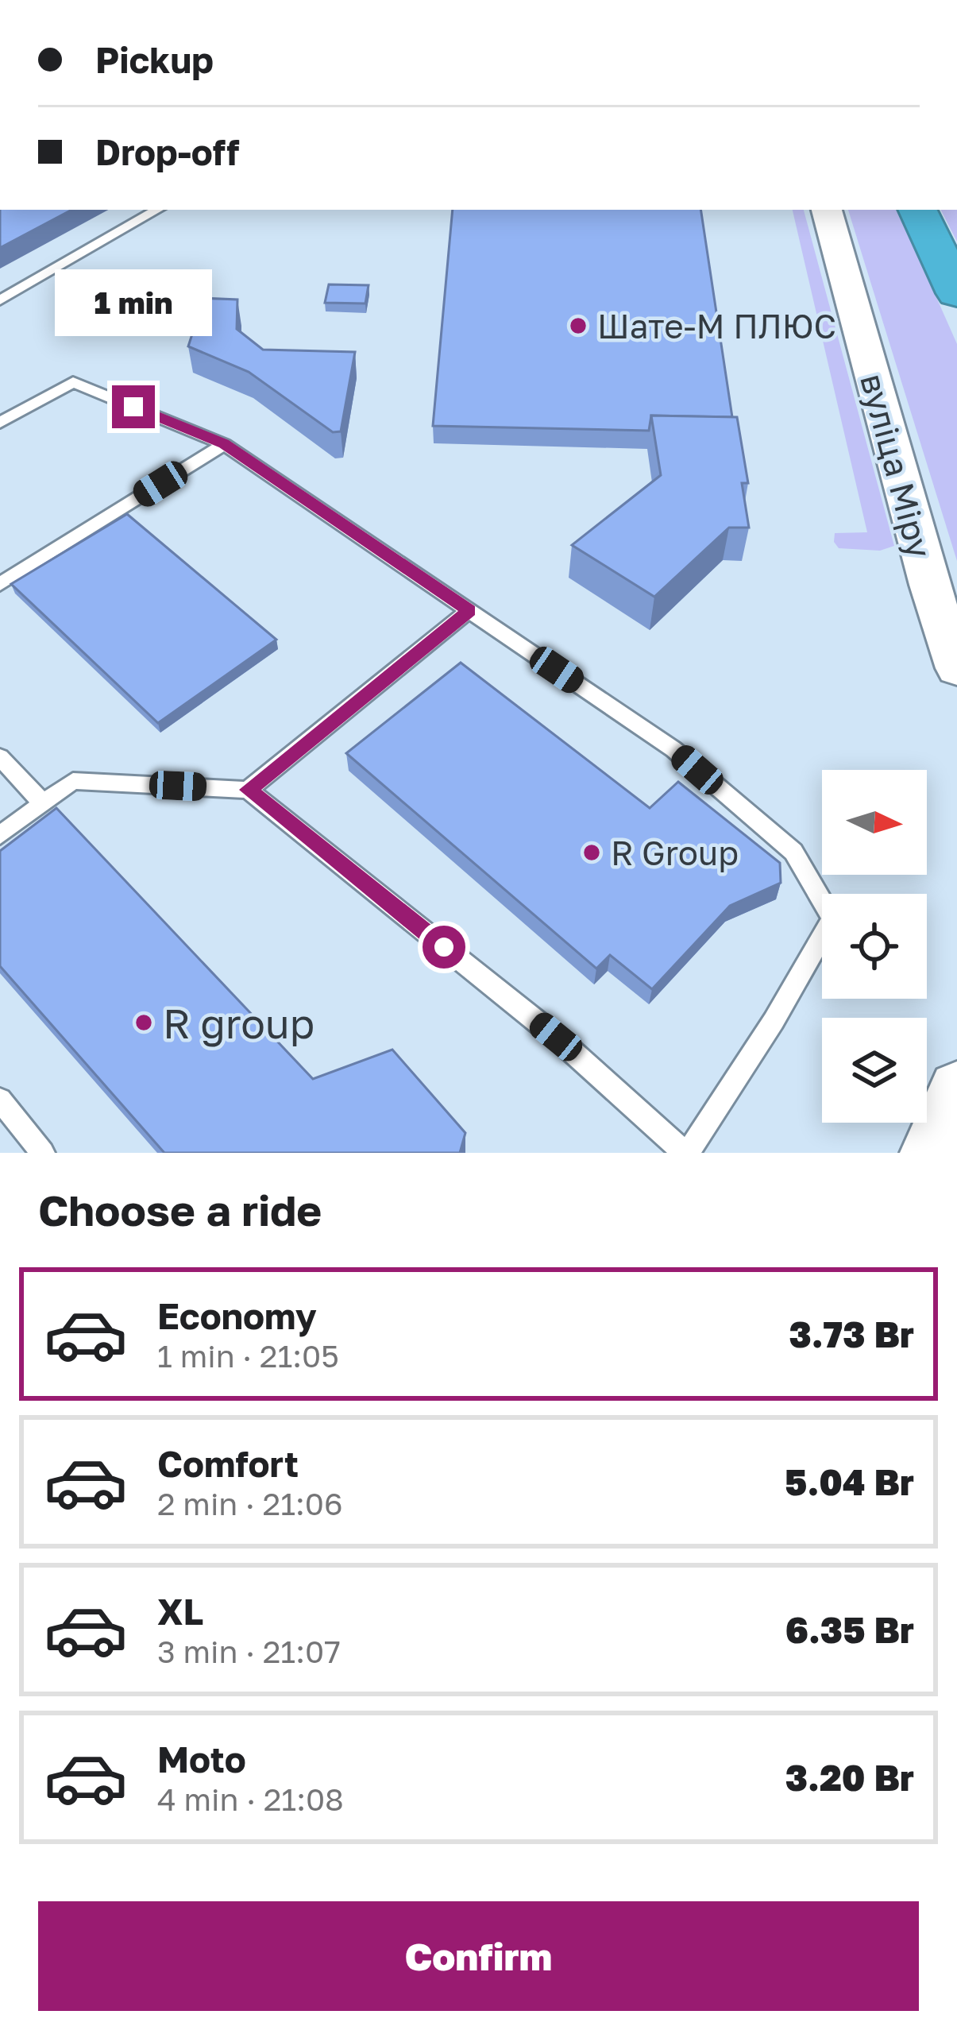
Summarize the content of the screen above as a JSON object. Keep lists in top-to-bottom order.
{
  "streets": {
    "street": ["вуліца Міру"]
  },
  "places": ["Шате-М ПЛЮС", "R Group", "R group"],
  "north": "right",
  "page": {
    "banner": ["Pickup", "Drop-off"],
    "bubble": "1 min",
    "heading": "Choose a ride",
    "list": [
      {
        "name": "Economy",
        "note": "1 min · 21:05",
        "value": "3.73 Br"
      },
      {
        "name": "Comfort",
        "note": "2 min · 21:06",
        "value": "5.04 Br"
      },
      {
        "name": "XL",
        "note": "3 min · 21:07",
        "value": "6.35 Br"
      },
      {
        "name": "Moto",
        "note": "4 min · 21:08",
        "value": "3.20 Br"
      }
    ],
    "buttons": "Confirm"
  }
}
